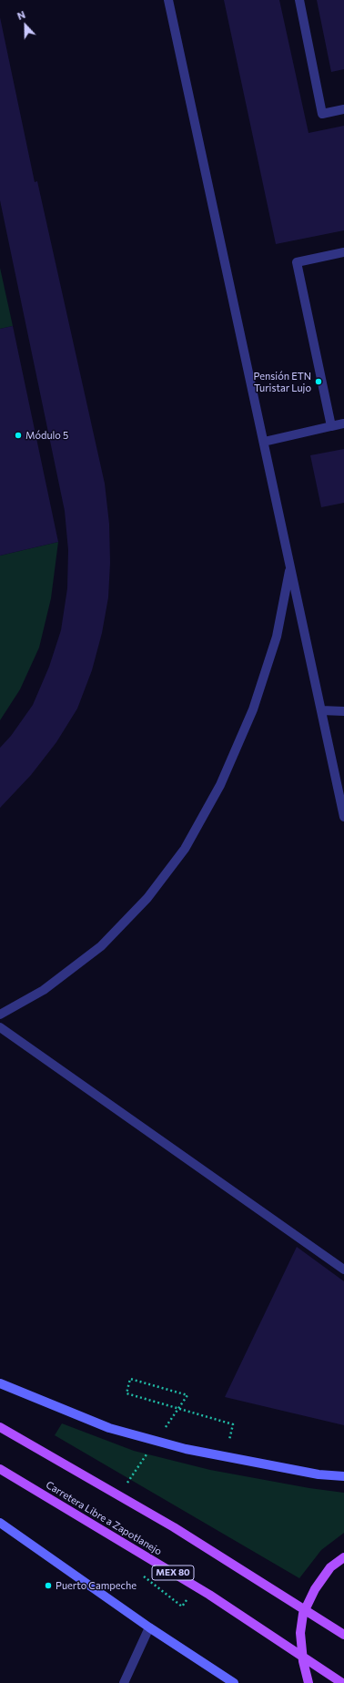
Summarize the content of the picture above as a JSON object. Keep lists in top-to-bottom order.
{
  "streets": {
    "main road": ["Carretera Libre a Zapotlanejo", "MEX 80"]
  },
  "places": ["Pensión ETN Turistar Lujo", "Módulo 5", "Puerto Campeche"],
  "north": "top"
}
